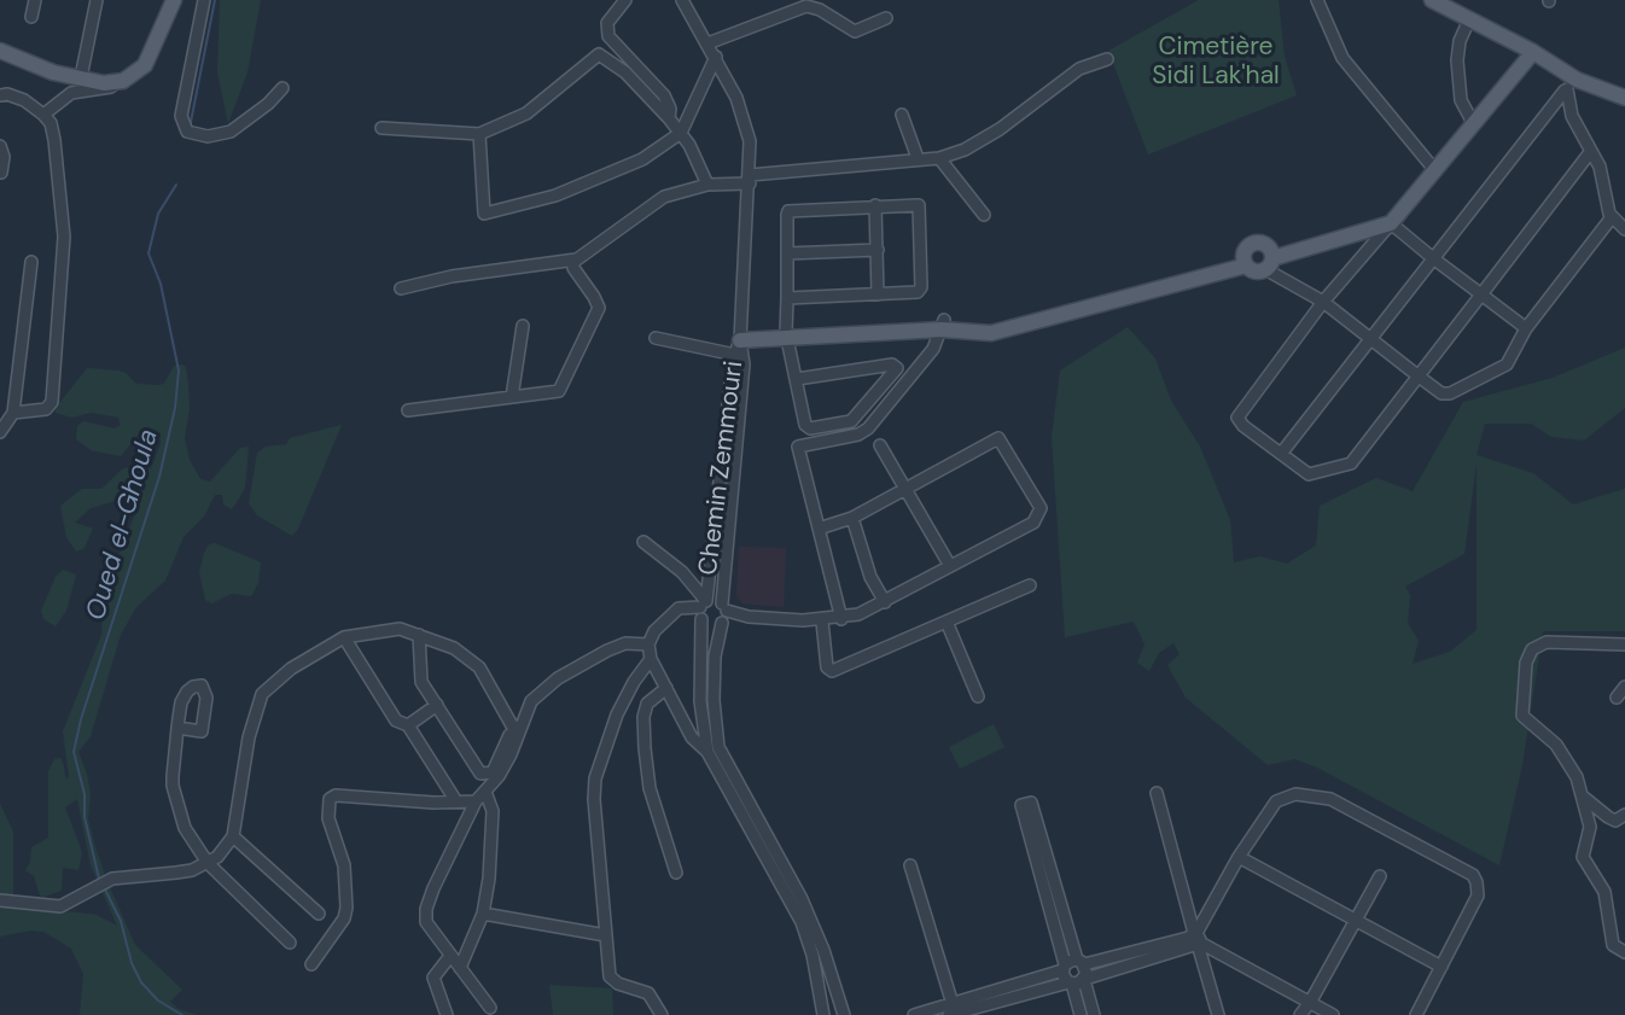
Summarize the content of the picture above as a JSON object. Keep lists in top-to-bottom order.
{
  "streets": {
    "street": ["Chemin Zemmouri"]
  },
  "water": ["Oued el-Ghoula"],
  "parks": ["Cimetière Sidi Lak'hal"]
}
